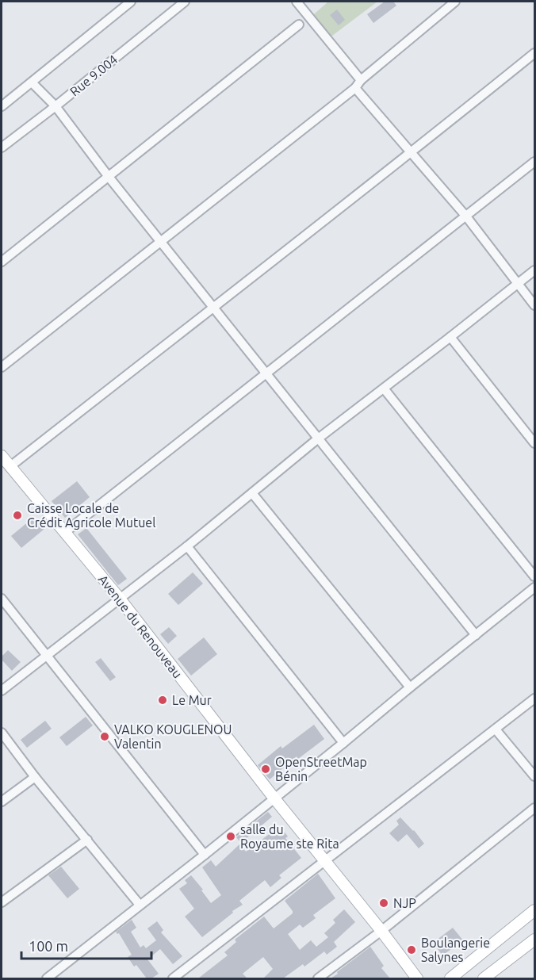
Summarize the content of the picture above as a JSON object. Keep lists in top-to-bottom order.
{
  "streets": {
    "main road": ["Avenue du Renouveau"],
    "street": ["Rue 9.004"]
  },
  "places": [
    "Caisse Locale de Crédit Agricole Mutuel",
    "Le Mur",
    "VALKO KOUGLENOU Valentin",
    "OpenStreetMap Bénin",
    "salle du Royaume ste Rita",
    "NJP",
    "Boulangerie Salynes"
  ],
  "scale_bar": "100 m"
}
